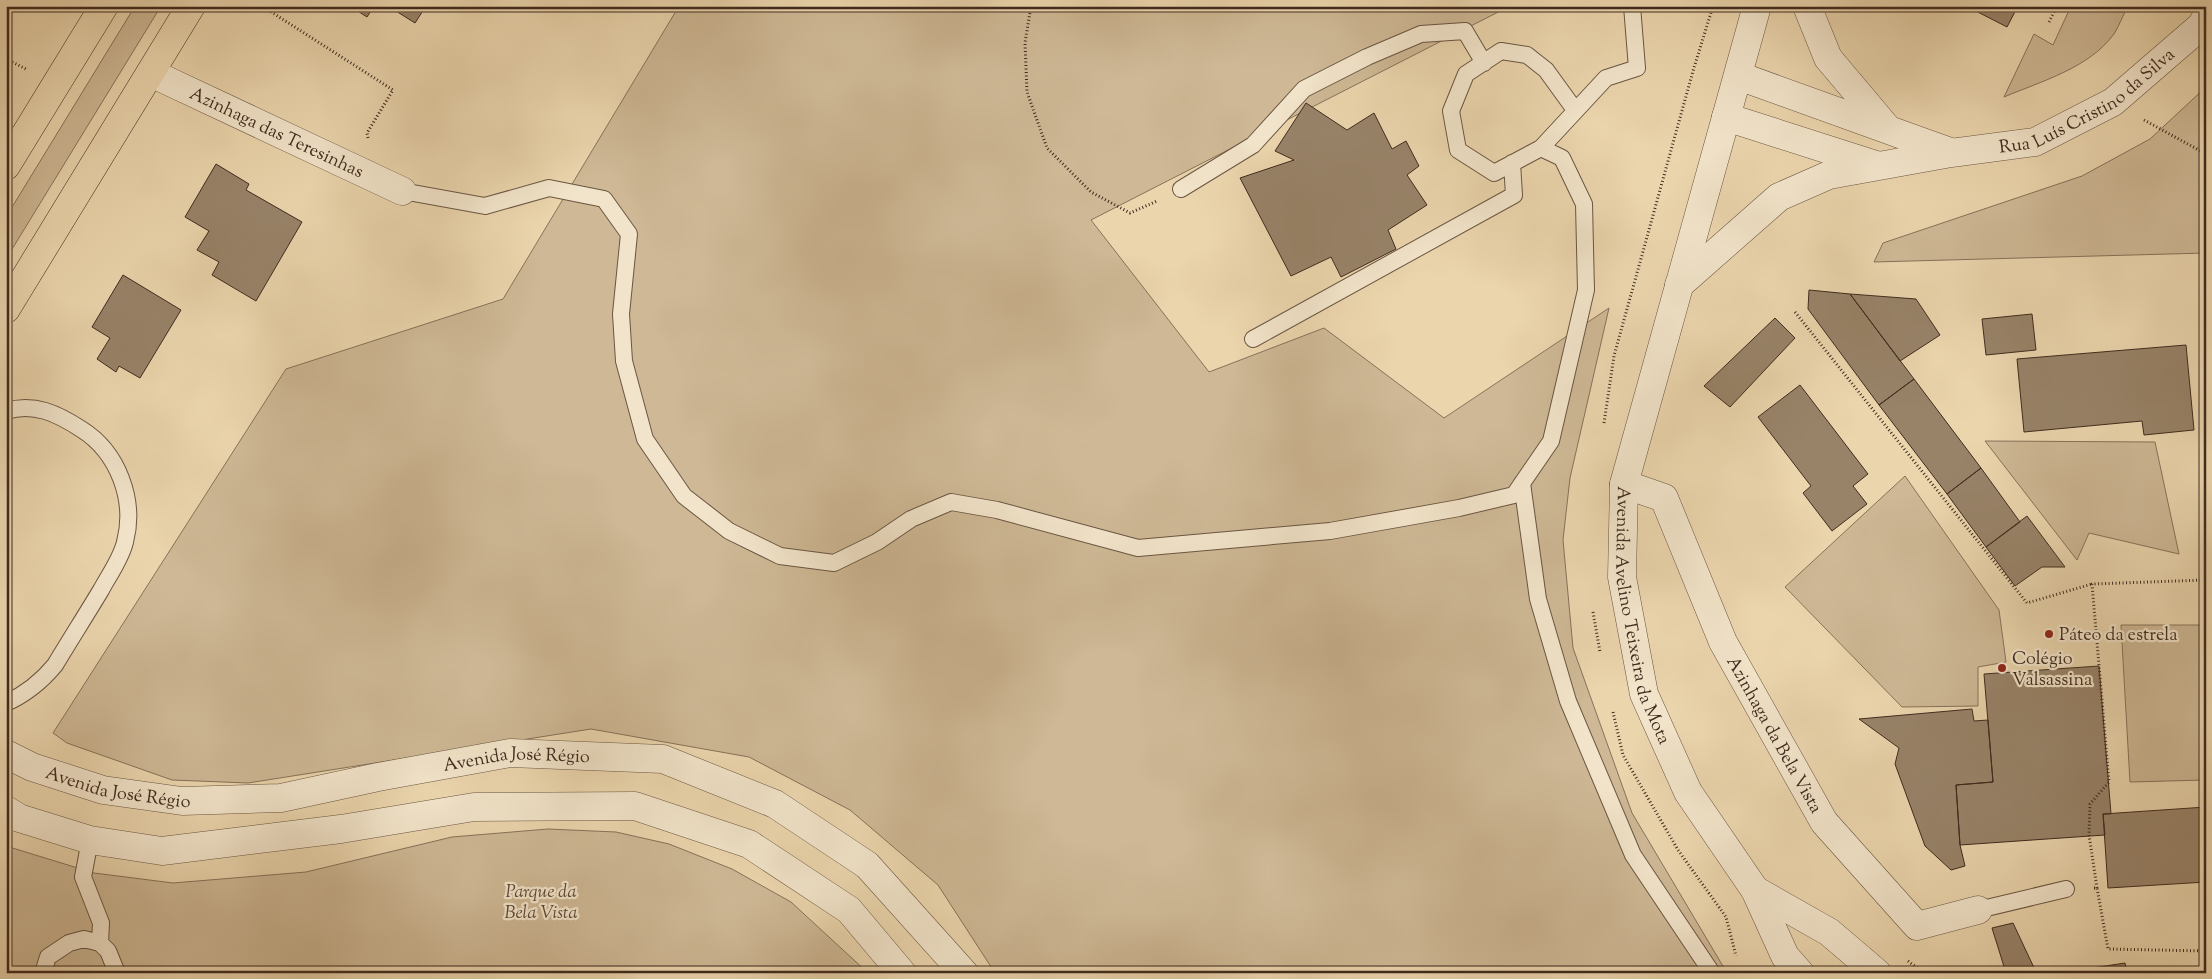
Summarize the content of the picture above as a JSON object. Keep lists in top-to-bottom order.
{
  "streets": {
    "street": [
      "Rua Luís Cristino da Silva",
      "Azinhaga das Teresinhas",
      "Avenida Avelino Teixeira da Mota",
      "Azinhaga da Bela Vista",
      "Avenida José Régio"
    ]
  },
  "crossings": [
    ["Rua Luís Cristino da Silva", "Avenida Avelino Teixeira da Mota"],
    ["Avenida Avelino Teixeira da Mota", "Azinhaga da Bela Vista"]
  ],
  "parks": ["Parque da Bela Vista"],
  "places": ["Páteo da estrela", "Colégio Valsassina"]
}
